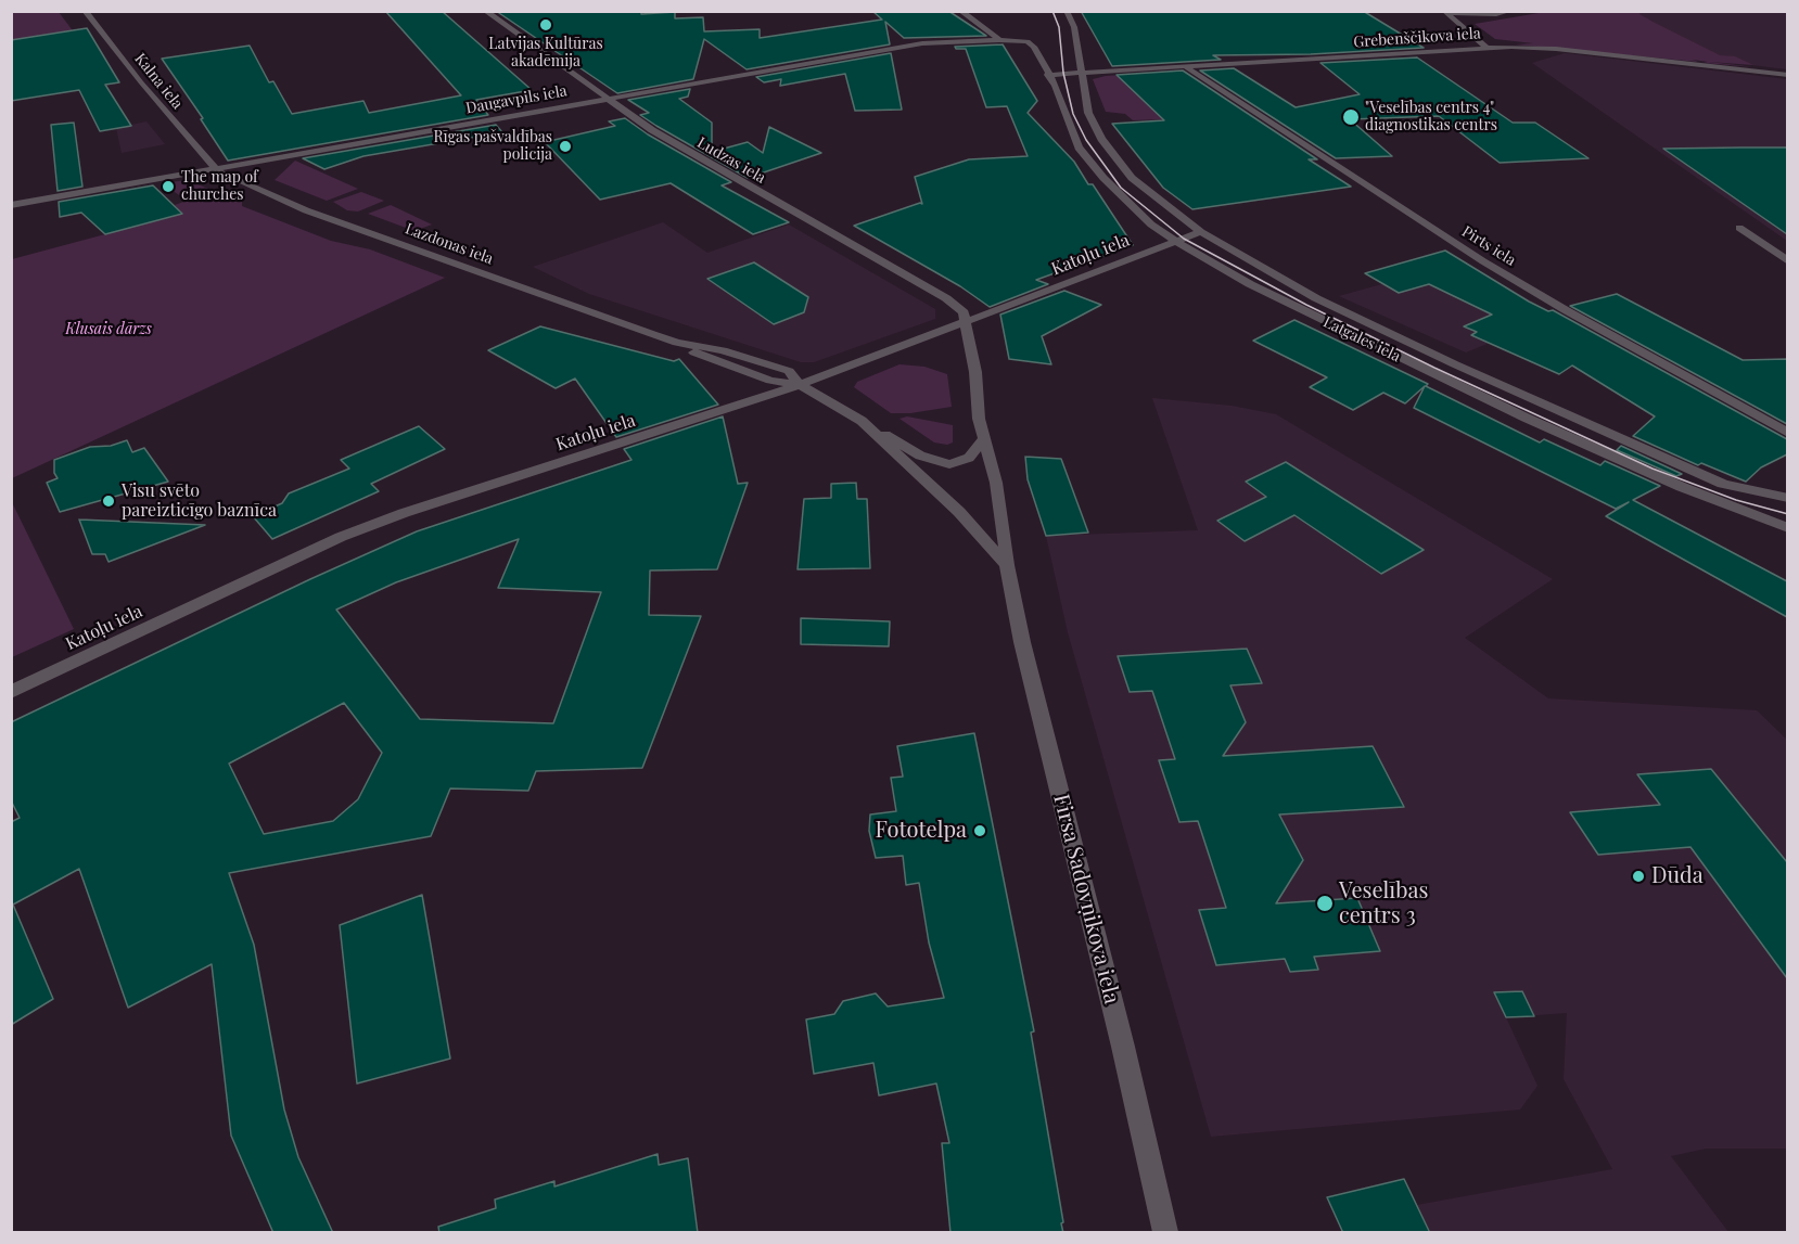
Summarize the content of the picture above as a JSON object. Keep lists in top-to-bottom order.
{
  "streets": {
    "street": [
      "Grebenščikova iela",
      "Kalna iela",
      "Daugavpils iela",
      "Ludzas iela",
      "Lazdonas iela",
      "Pirts iela",
      "Katoļu iela",
      "Latgales iela",
      "Firsa Sadovņikova iela"
    ]
  },
  "crossings": [
    ["Grebenščikova iela", "Pirts iela"],
    ["Grebenščikova iela", "Latgales iela"],
    ["Kalna iela", "Daugavpils iela"],
    ["Kalna iela", "Lazdonas iela"],
    ["Daugavpils iela", "Ludzas iela"],
    ["Daugavpils iela", "Lazdonas iela"],
    ["Daugavpils iela", "Latgales iela"],
    ["Ludzas iela", "Katoļu iela"],
    ["Ludzas iela", "Firsa Sadovņikova iela"],
    ["Lazdonas iela", "Katoļu iela"],
    ["Katoļu iela", "Latgales iela"],
    ["Katoļu iela", "Firsa Sadovņikova iela"]
  ],
  "parks": ["Klusais dārzs"],
  "places": [
    "Latvijas Kultūras akadēmija",
    "\"Veselības centrs 4\" diagnostikas centrs",
    "Rīgas pašvaldības policija",
    "The map of churches",
    "Visu svēto pareizticīgo baznīca",
    "Fototelpa",
    "Dūda",
    "Veselības centrs 3"
  ]
}
